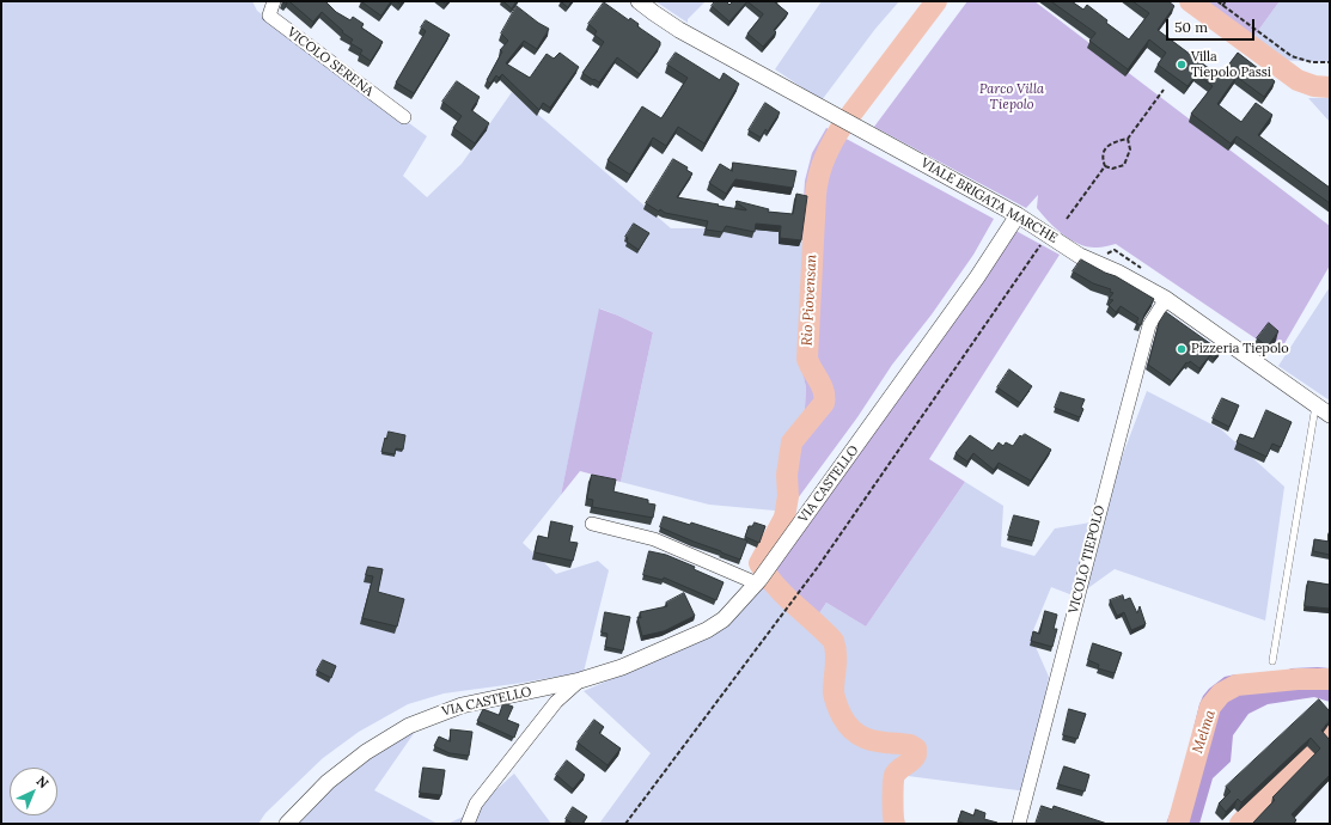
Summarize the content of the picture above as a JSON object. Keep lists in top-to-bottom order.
{
  "streets": {
    "street": [
      "VICOLO SERENA",
      "VIALE BRIGATA MARCHE",
      "VIA CASTELLO",
      "VICOLO TIEPOLO"
    ]
  },
  "crossings": [
    ["VIALE BRIGATA MARCHE", "VIA CASTELLO"],
    ["VIALE BRIGATA MARCHE", "VICOLO TIEPOLO"]
  ],
  "water": ["Rio Piovensan", "Melma"],
  "parks": ["Parco Villa Tiepolo"],
  "places": ["Villa Tiepolo Passi", "Pizzeria Tiepolo"],
  "scale_bar": "50 m",
  "north": "top right"
}
